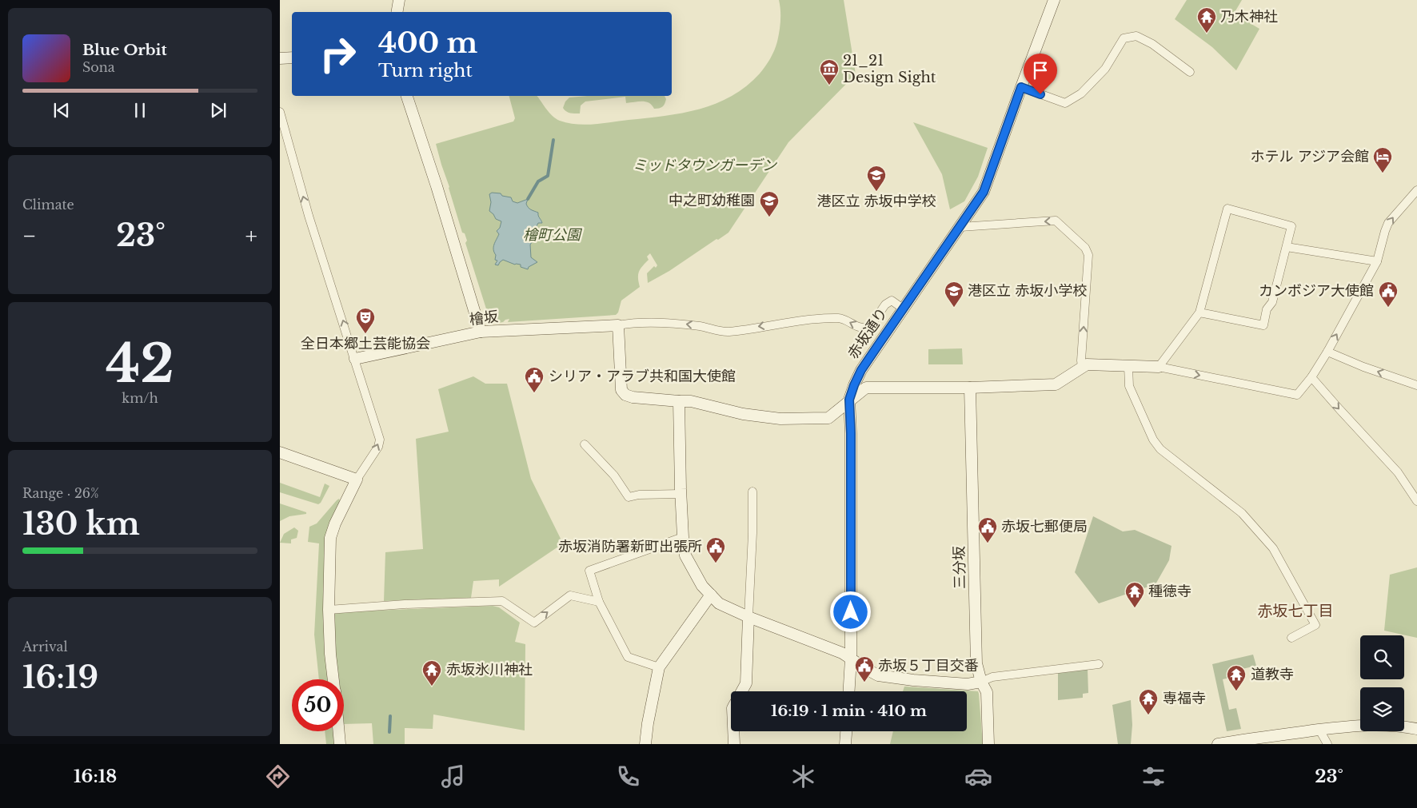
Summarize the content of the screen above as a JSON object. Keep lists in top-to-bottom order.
{
  "streets": {
    "street": ["檜坂", "赤坂通り", "三分坂"]
  },
  "districts": ["赤坂七丁目"],
  "parks": ["ミッドタウンガーデン", "檜町公園"],
  "places": {
    "temple": [
      "乃木神社",
      "種徳寺",
      "赤坂氷川神社",
      "道教寺",
      "専福寺"
    ],
    "museum": ["21_21 Design Sight"],
    "hotel": ["ホテル アジア会館"],
    "school or university": ["港区立 赤坂中学校", "中之町幼稚園", "港区立 赤坂小学校"],
    "public building": [
      "カンボジア大使館",
      "シリア・アラブ共和国大使館",
      "赤坂七郵便局",
      "赤坂消防署新町出張所",
      "赤坂５丁目交番"
    ],
    "theatre": ["全日本郷土芸能協会"]
  },
  "page": {
    "turn": ["400 m", "Turn right"],
    "song": ["Blue Orbit", "Sona"],
    "tile": [
      "Climate",
      ["42", "km/h"],
      ["Range · 26%", "130 km"],
      ["Arrival", "16:19"]
    ],
    "heat": ["−", "23°", "+"],
    "limit": "50",
    "trip": "16:19 · 1 min · 410 m",
    "tabs": ["16:18", "23°"]
  }
}
